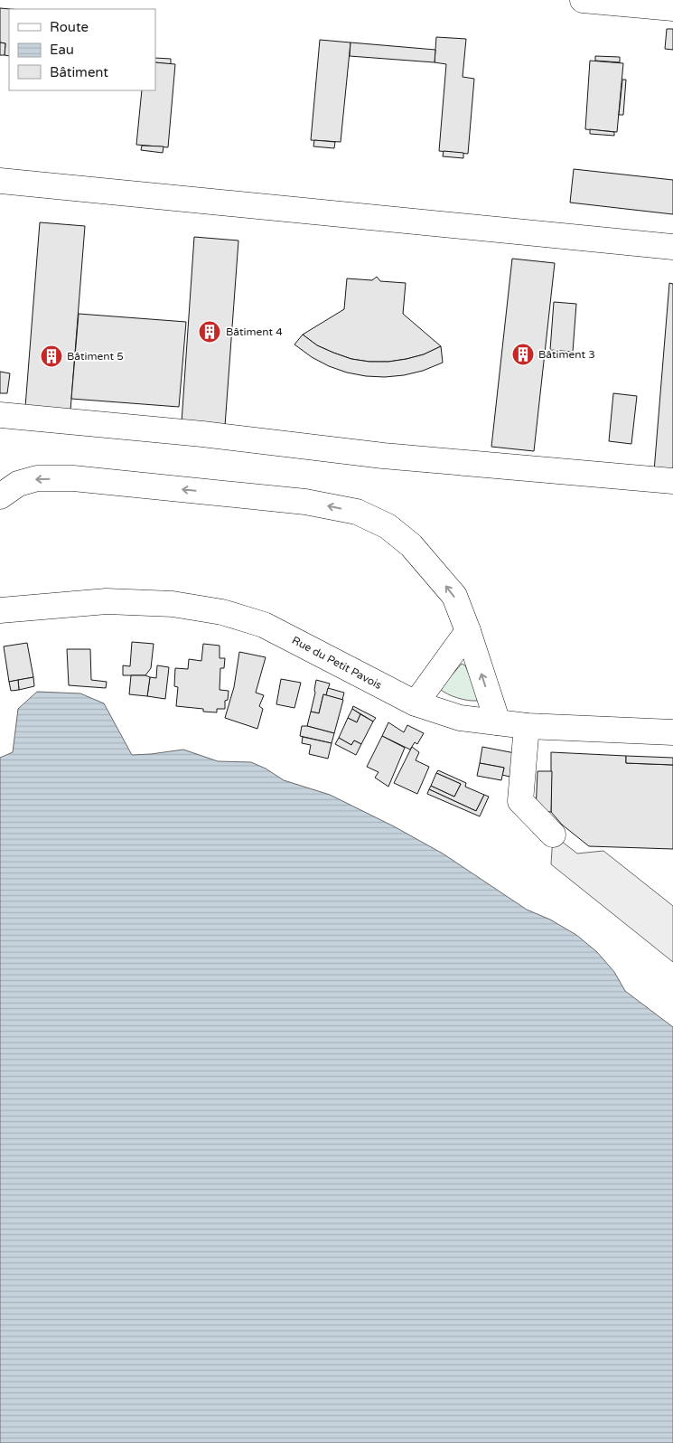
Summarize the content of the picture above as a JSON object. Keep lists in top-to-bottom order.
{
  "streets": {
    "street": ["Rue du Petit Pavois"]
  },
  "places": {
    "building": ["Bâtiment 4", "Bâtiment 3", "Bâtiment 5"]
  },
  "legend": ["Route", "Eau", "Bâtiment"]
}
